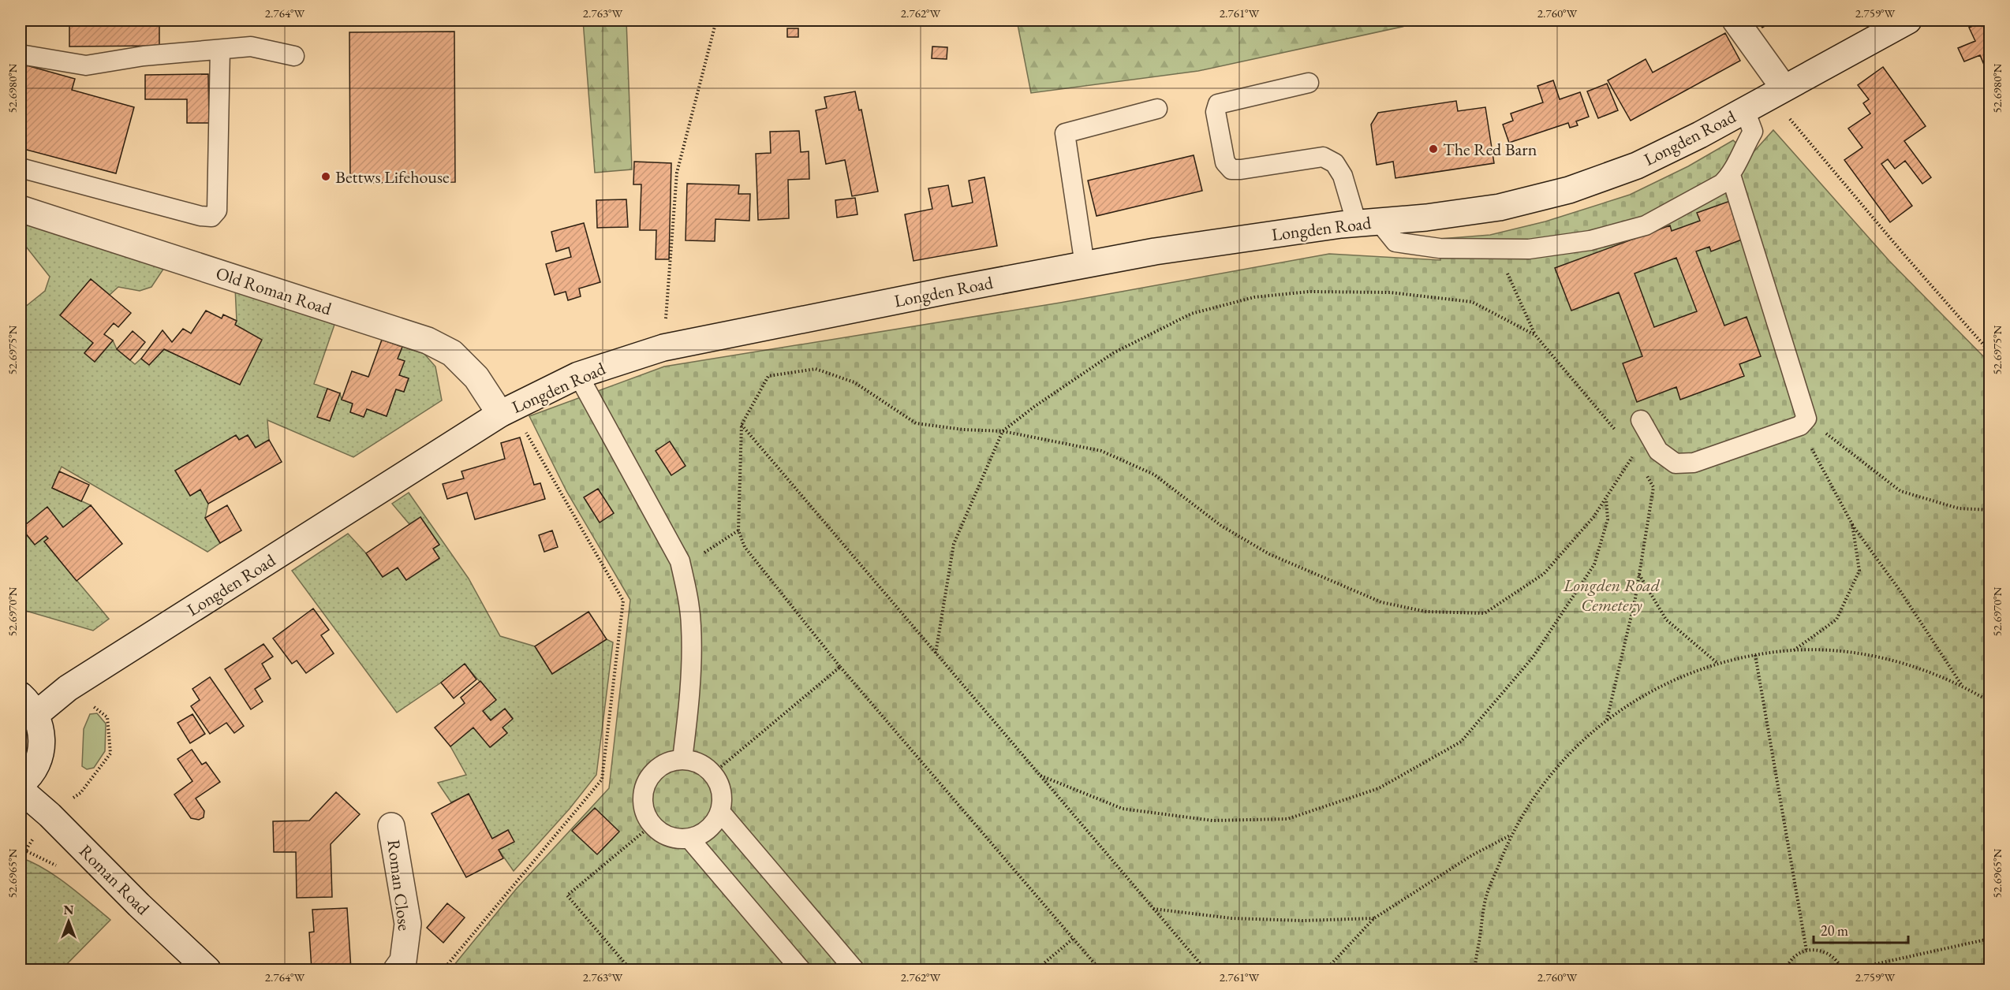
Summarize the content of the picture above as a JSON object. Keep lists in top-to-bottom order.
{
  "streets": {
    "street": [
      "Longden Road",
      "Old Roman Road",
      "Roman Road",
      "Roman Close"
    ]
  },
  "crossings": [
    ["Longden Road", "Old Roman Road"]
  ],
  "parks": ["Longden Road Cemetery"],
  "places": ["The Red Barn", "Bettws Lifehouse"],
  "scale_bar": "20 m",
  "north": "top",
  "coordinates": [
    "2.764°W",
    "2.763°W",
    "2.762°W",
    "2.761°W",
    "2.760°W",
    "2.759°W",
    "52.6980°N",
    "52.6975°N",
    "52.6970°N",
    "52.6965°N"
  ]
}
